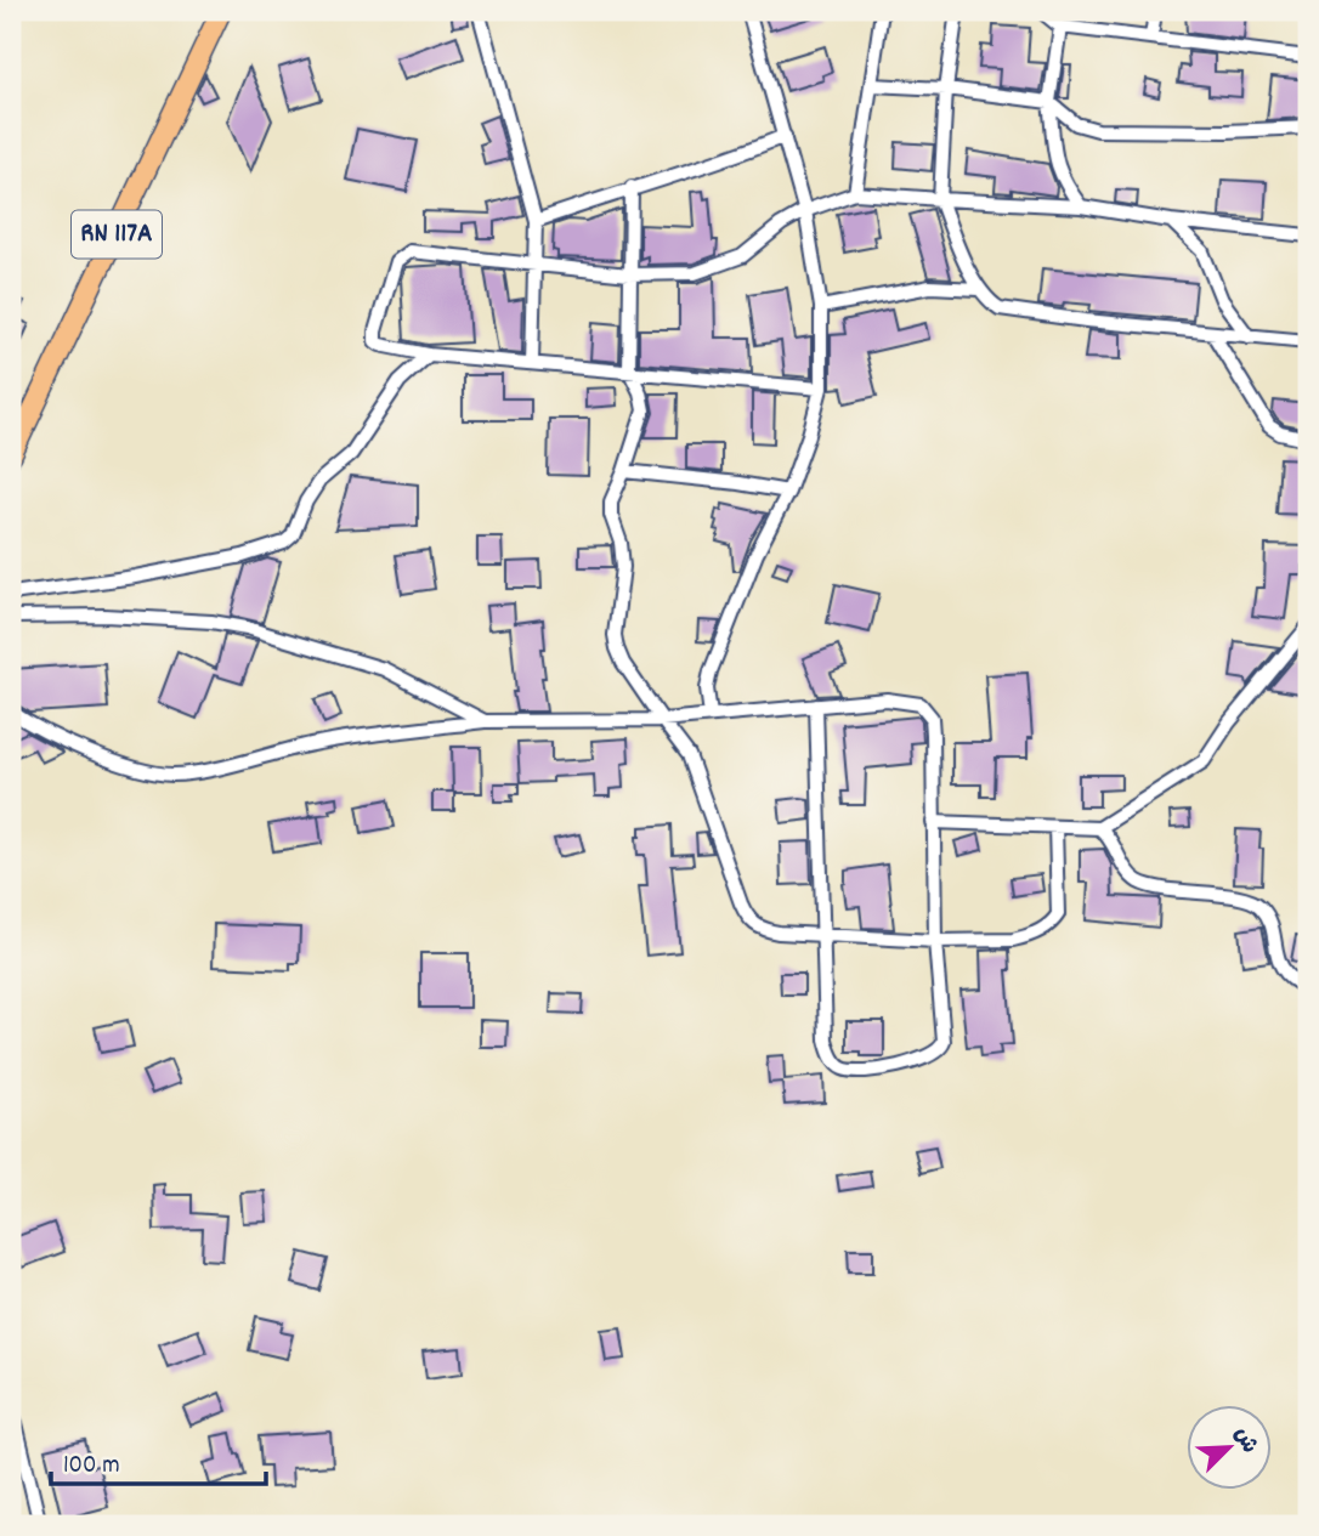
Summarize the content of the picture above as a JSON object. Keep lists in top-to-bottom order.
{
  "streets": {
    "main road": ["RN 117A"]
  },
  "scale_bar": "100 m",
  "north": "top right"
}
